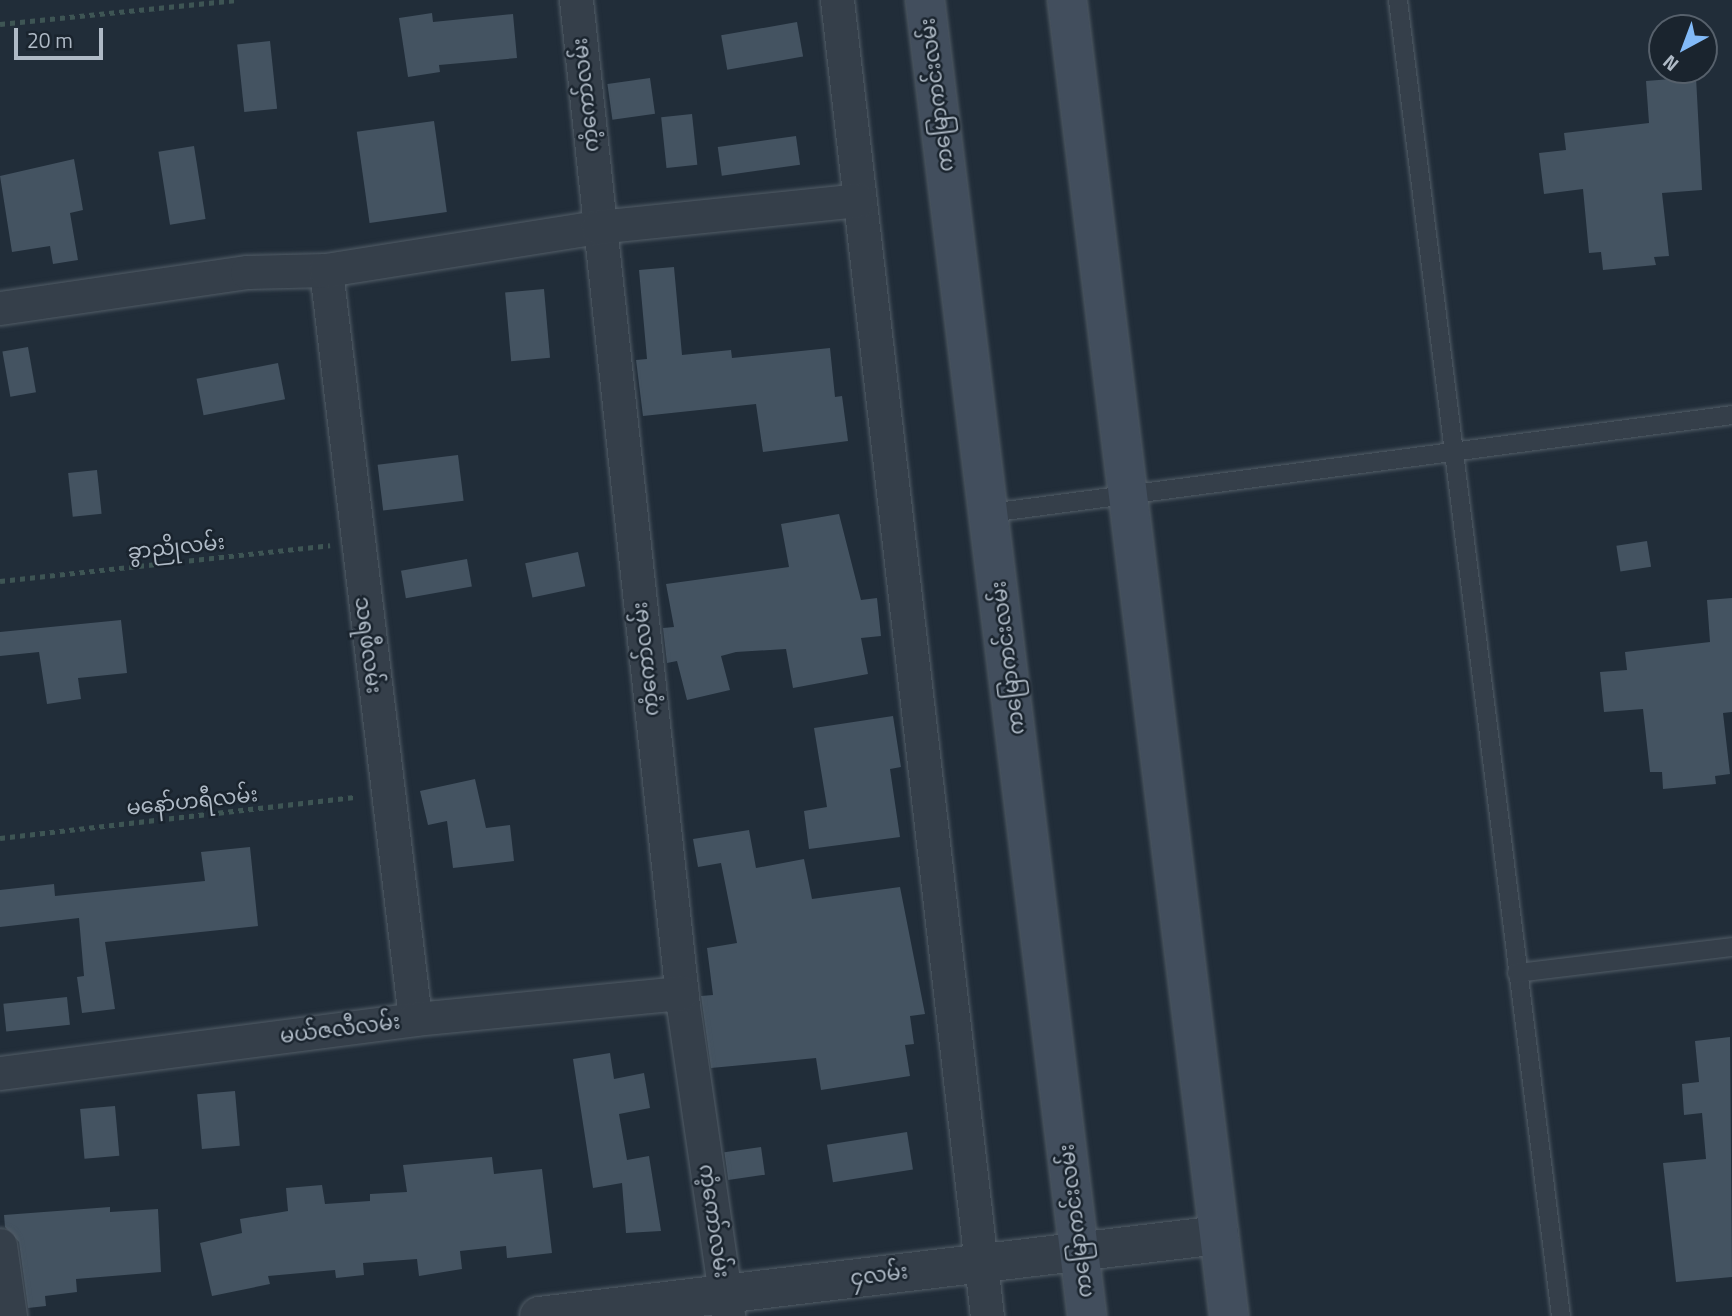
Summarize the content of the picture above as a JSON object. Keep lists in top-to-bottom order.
{
  "streets": {
    "main road": ["ကမြောကင်းလမ်း"],
    "street": [
      "ကံ့ကော်လမ်း",
      "သရဖီလမ်း",
      "မယ်ဇလီလမ်း",
      "၄လမ်း"
    ],
    "path": ["ခွာညိုလမ်း", "မနော်ဟရီလမ်း"]
  },
  "crossings": [
    ["ကံ့ကော်လမ်း", "မယ်ဇလီလမ်း"],
    ["ကံ့ကော်လမ်း", "၄လမ်း"],
    ["ကမြောကင်းလမ်း", "၄လမ်း"],
    ["ခွာညိုလမ်း", "သရဖီလမ်း"],
    ["သရဖီလမ်း", "မနော်ဟရီလမ်း"],
    ["သရဖီလမ်း", "မယ်ဇလီလမ်း"]
  ],
  "scale_bar": "20 m",
  "north": "bottom left"
}
